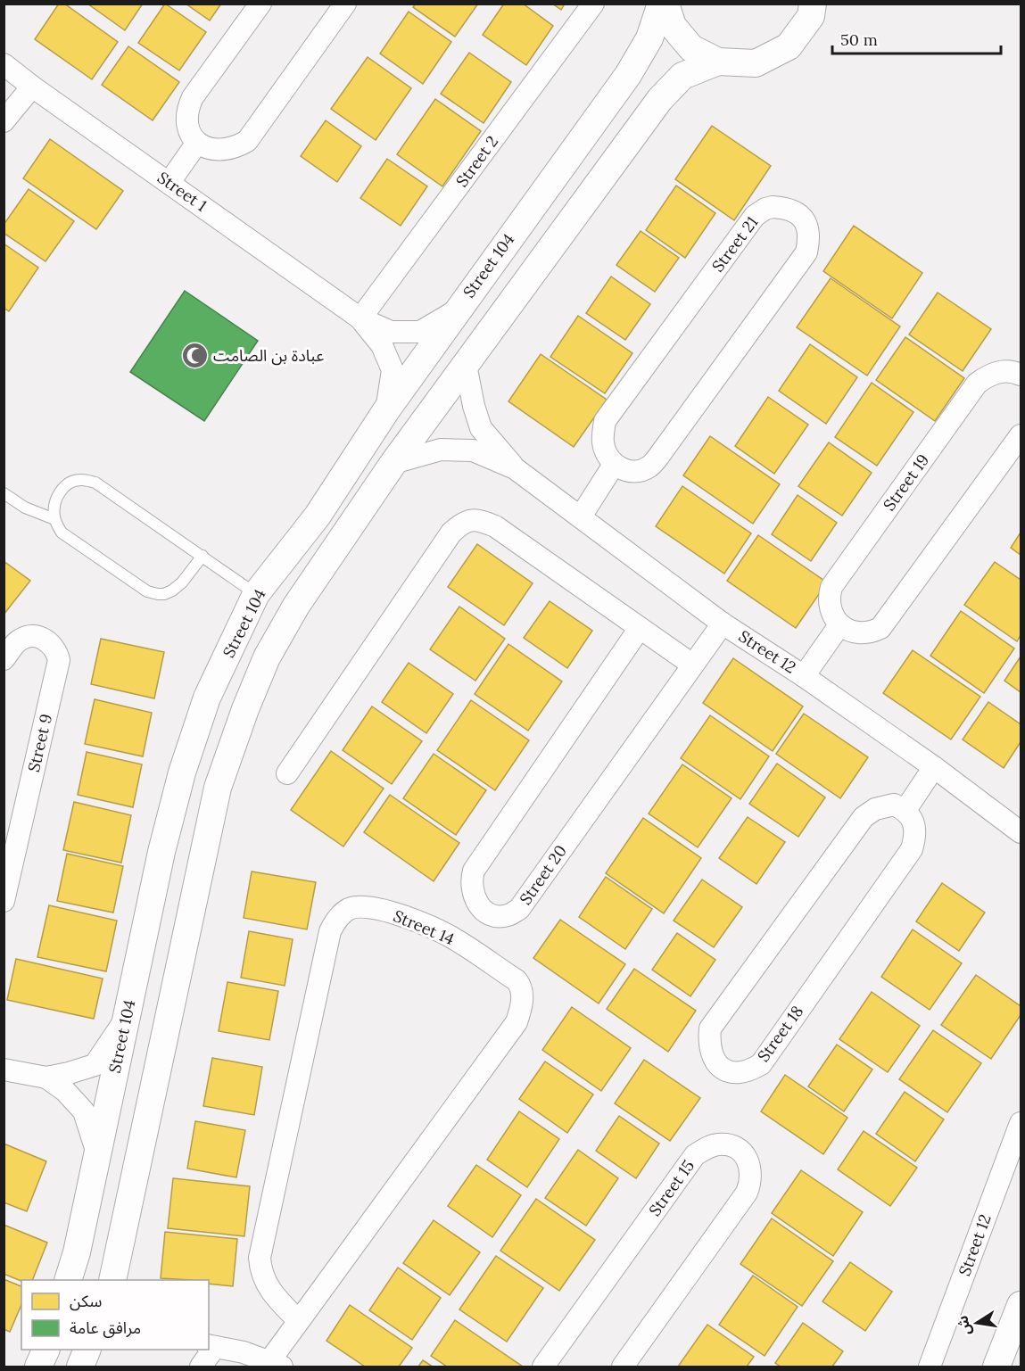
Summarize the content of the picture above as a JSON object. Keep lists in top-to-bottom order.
{
  "streets": {
    "street": [
      "Street 2",
      "Street 1",
      "Street 21",
      "Street 104",
      "Street 19",
      "Street 12",
      "Street 9",
      "Street 20",
      "Street 14",
      "Street 18",
      "Street 15"
    ]
  },
  "crossings": [
    ["Street 2", "Street 1"],
    ["Street 1", "Street 104"],
    ["Street 12", "Street 20"]
  ],
  "places": {
    "mosque": ["عبادة بن الصامت"]
  },
  "legend": ["سكن", "مرافق عامة"],
  "scale_bar": "50 m",
  "north": "left"
}
